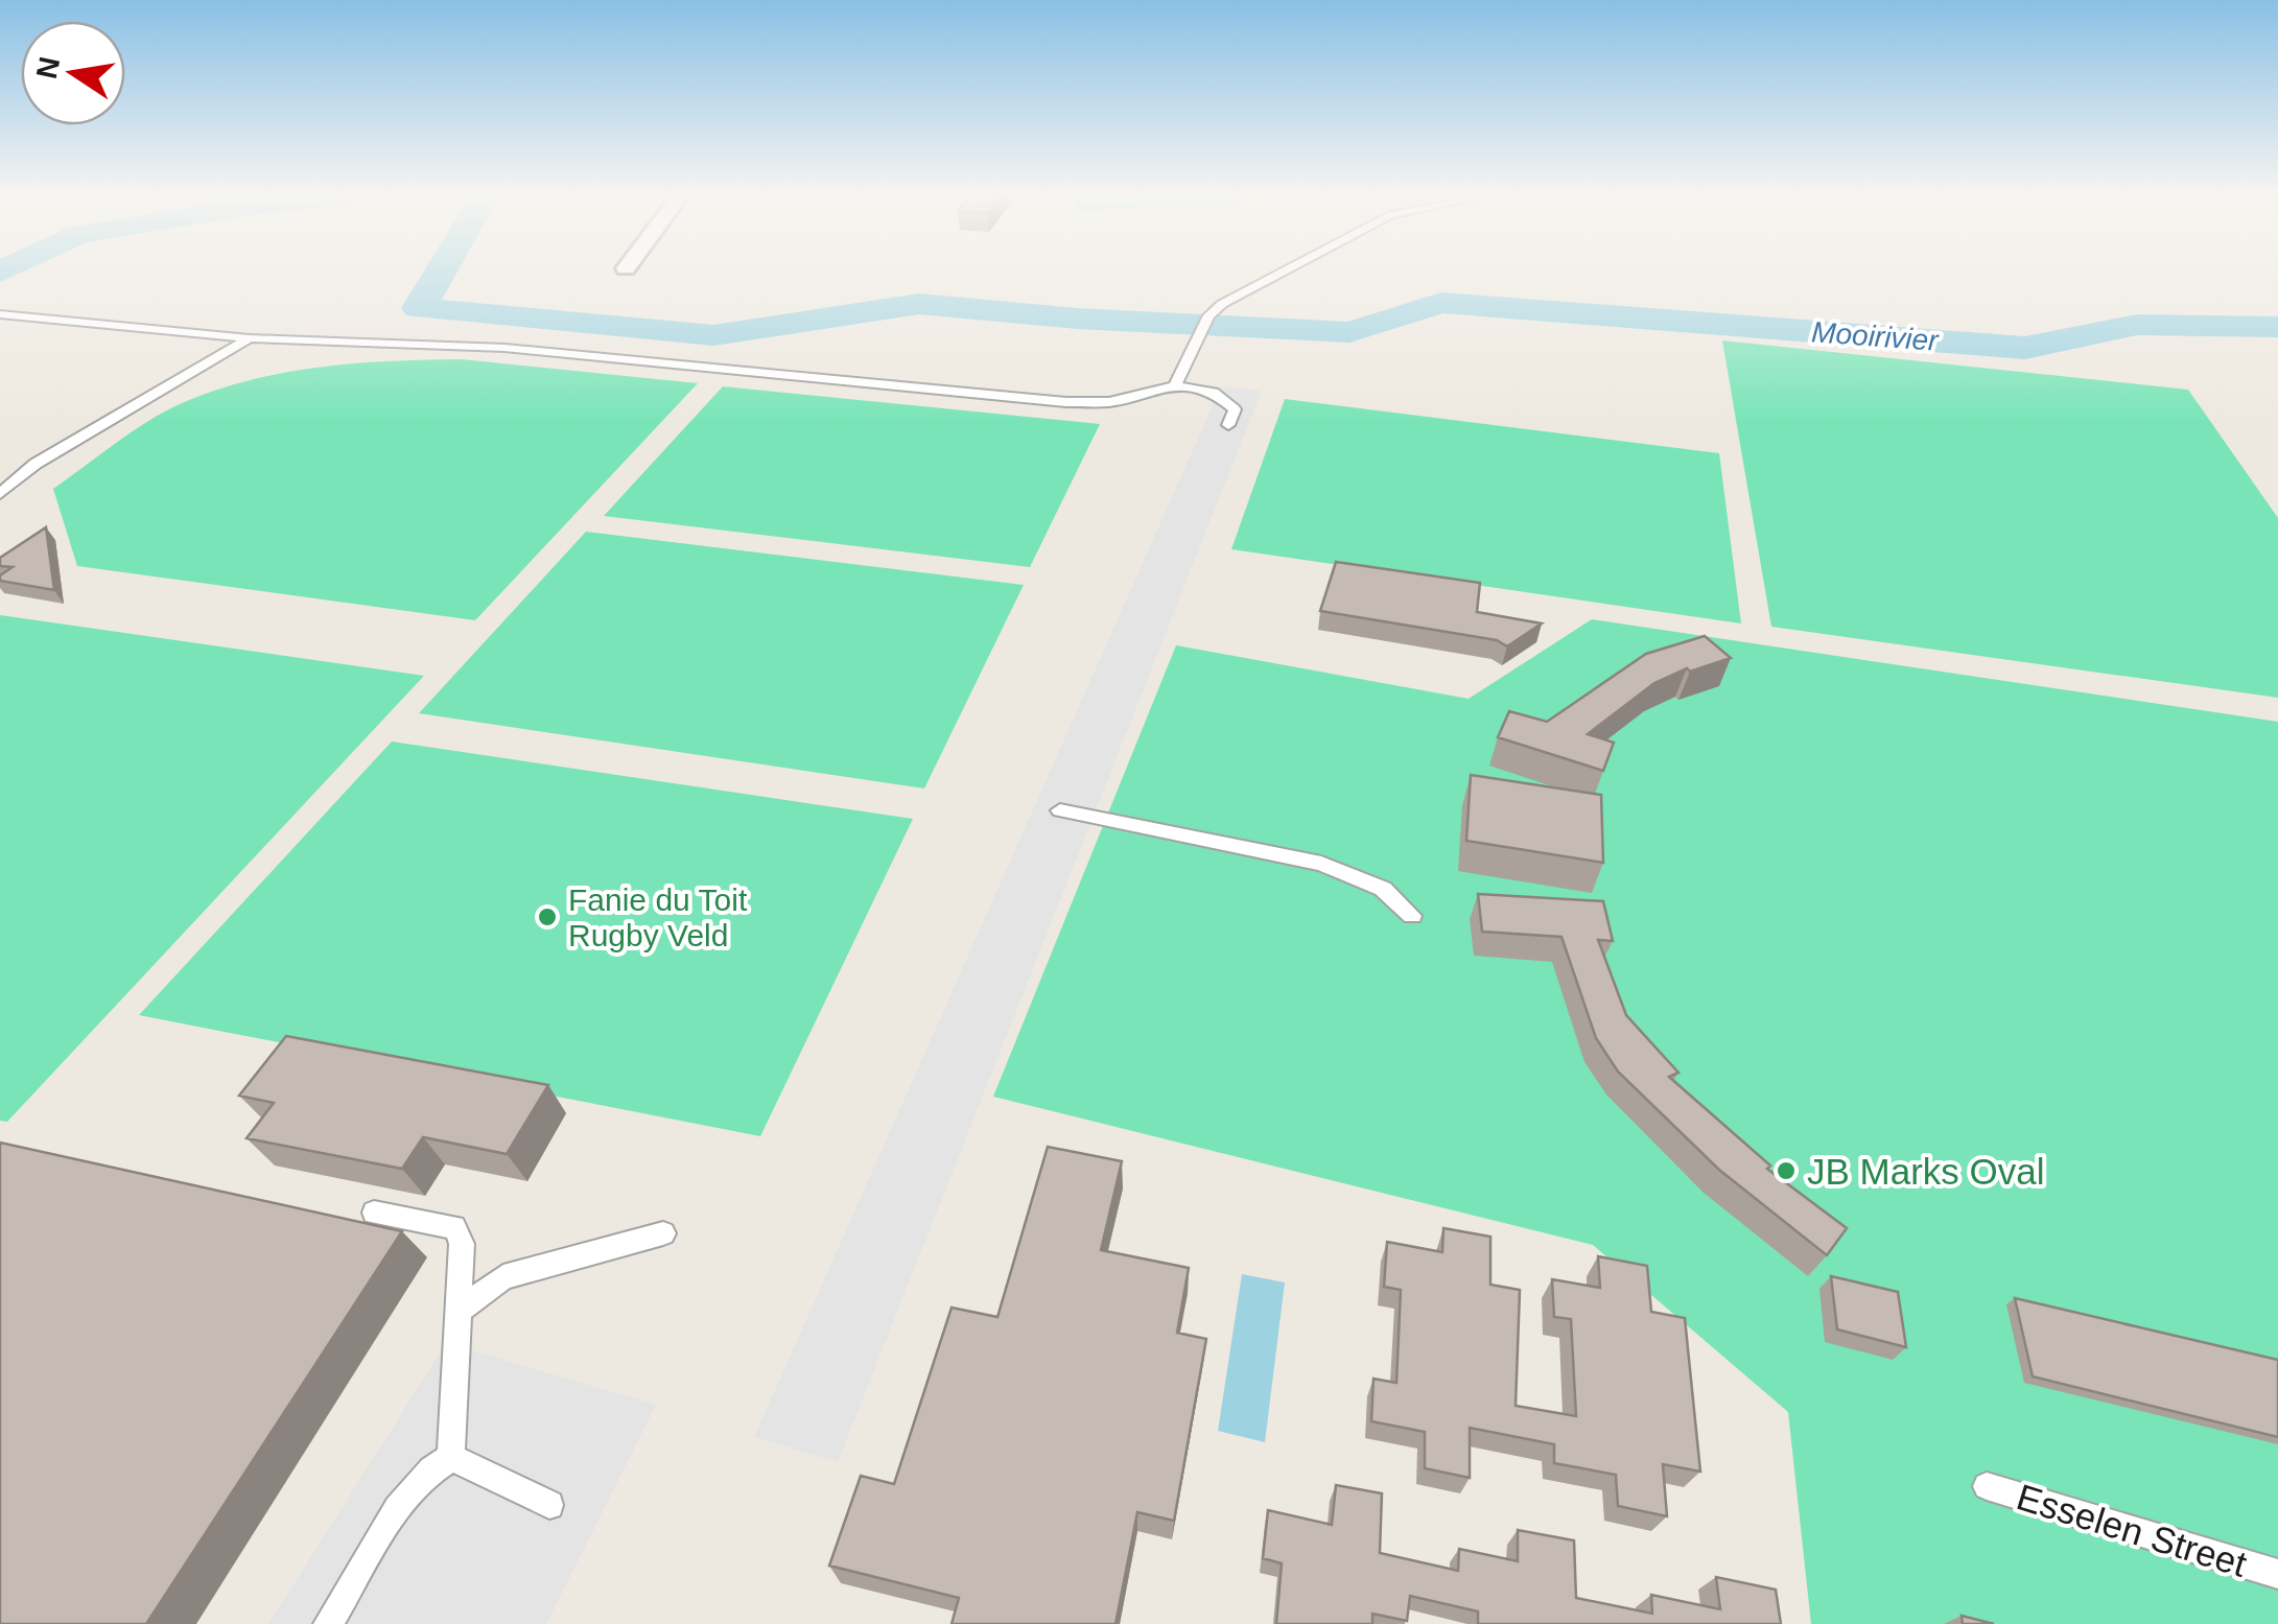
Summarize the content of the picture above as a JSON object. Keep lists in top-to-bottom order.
{
  "streets": {
    "lane": ["Esselen Street"]
  },
  "water": ["Mooirivier"],
  "places": ["Fanie du Toit Rugby Veld", "JB Marks Oval"],
  "north": "left"
}
